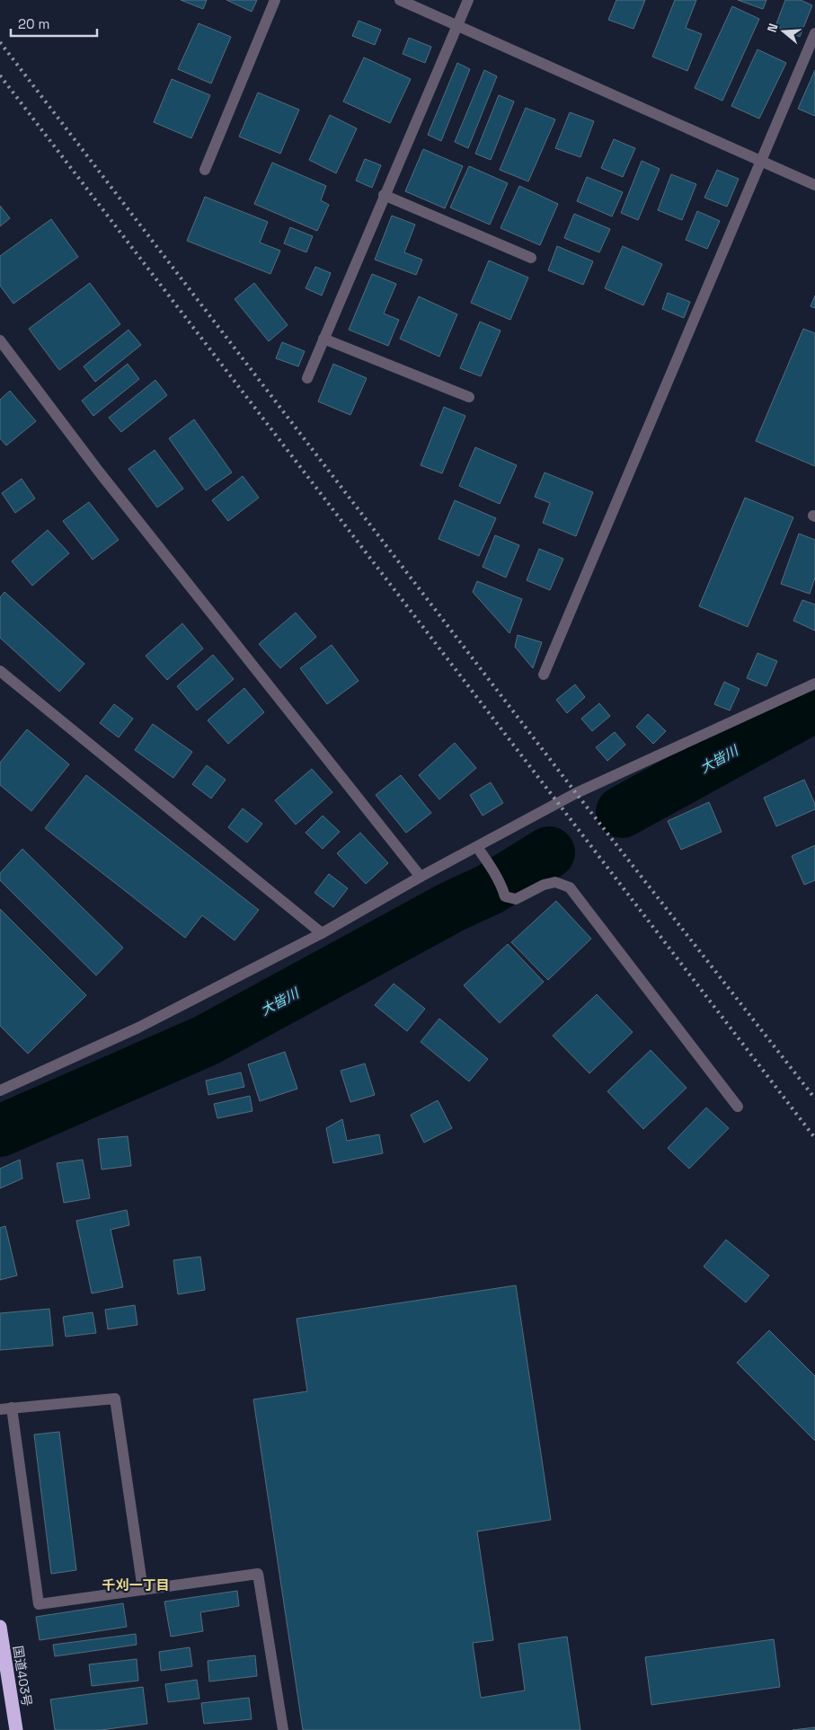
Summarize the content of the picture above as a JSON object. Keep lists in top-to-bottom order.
{
  "streets": {
    "highway": ["国道403号"]
  },
  "districts": ["千刈一丁目"],
  "water": ["大皆川"],
  "scale_bar": "20 m",
  "north": "left"
}
